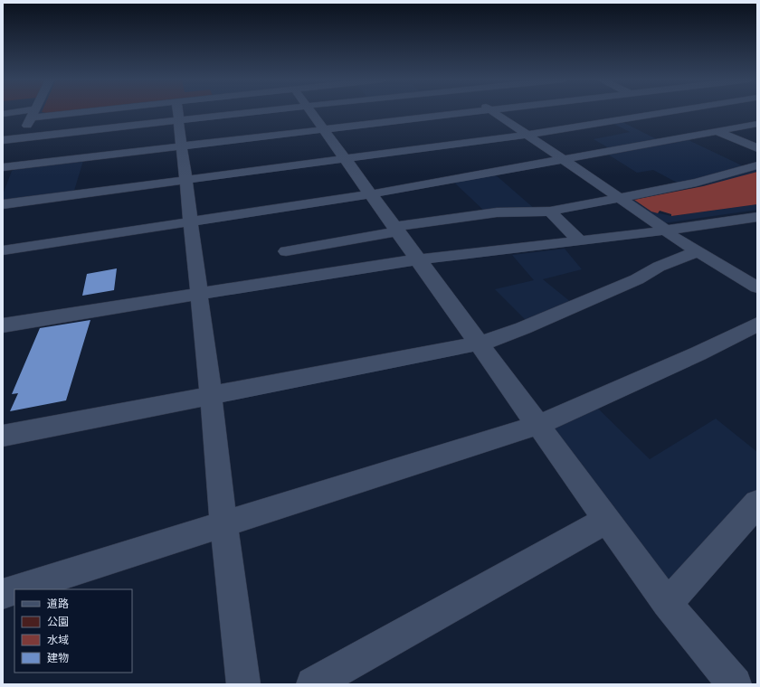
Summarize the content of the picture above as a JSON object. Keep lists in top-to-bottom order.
{
  "legend": [
    "道路",
    "公園",
    "水域",
    "建物"
  ]
}
